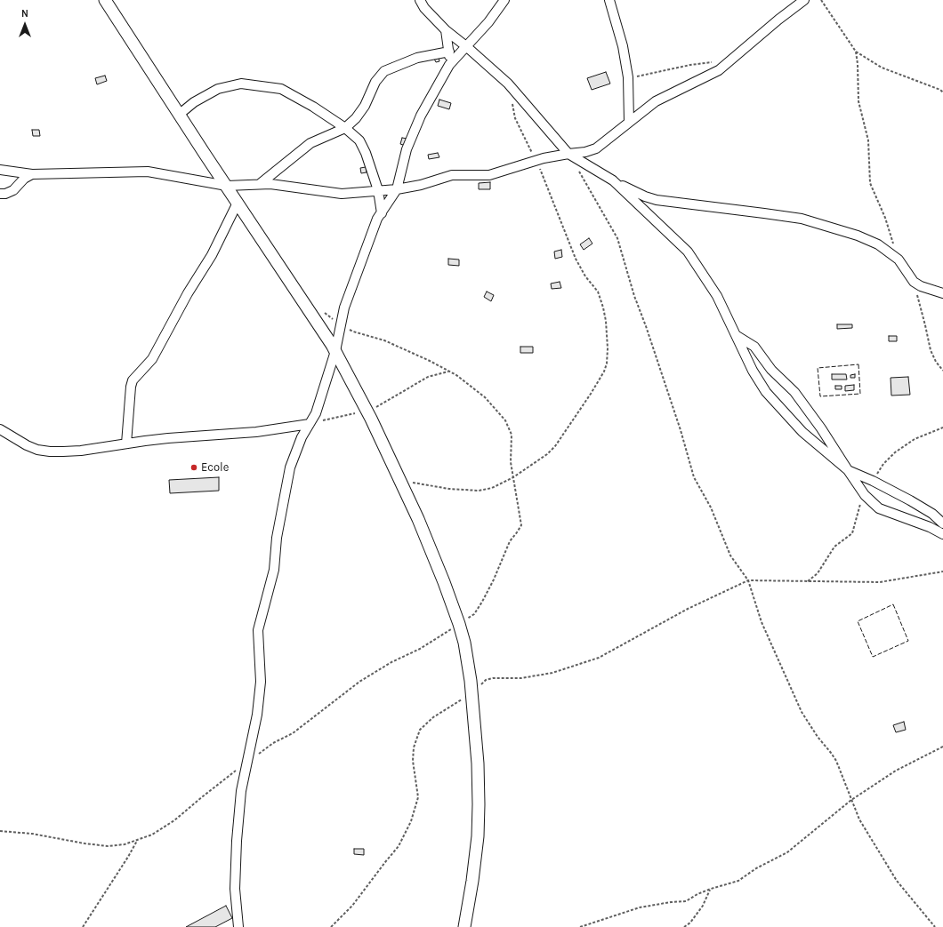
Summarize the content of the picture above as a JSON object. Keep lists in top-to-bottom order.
{
  "places": ["Ecole"],
  "north": "top"
}
